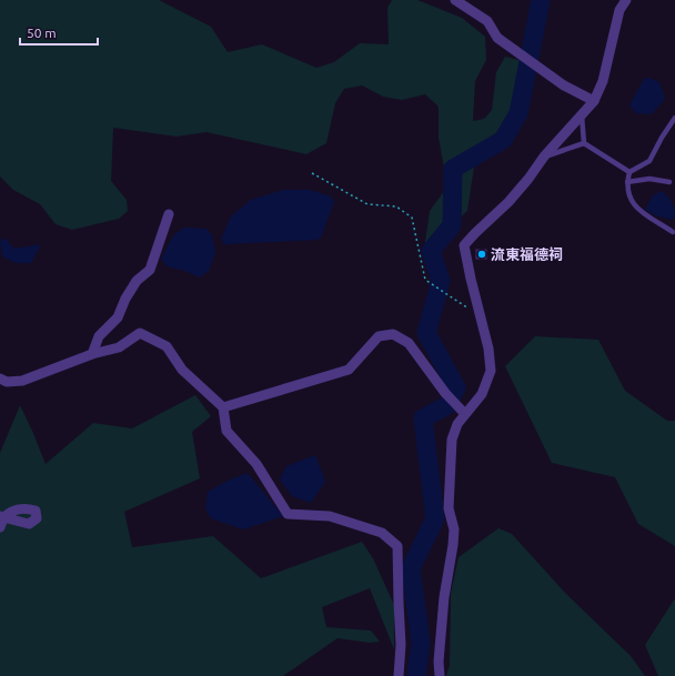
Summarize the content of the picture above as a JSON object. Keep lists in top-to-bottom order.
{
  "places": ["流東福德祠"],
  "scale_bar": "50 m"
}
